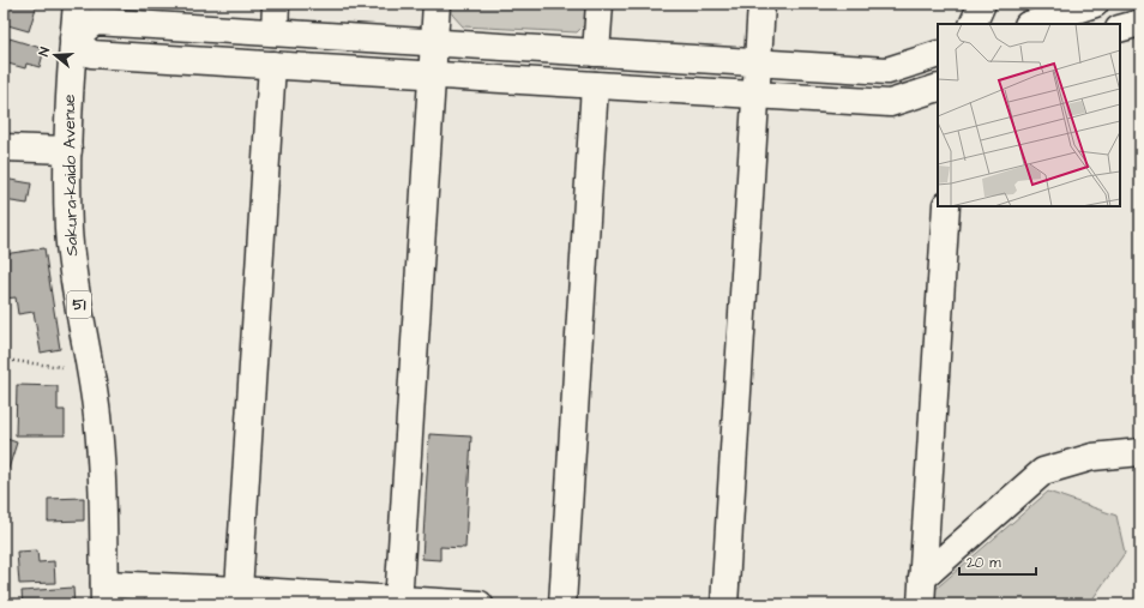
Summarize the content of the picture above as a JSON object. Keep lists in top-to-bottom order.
{
  "streets": {
    "main road": ["Sakura-kaido Avenue", "51"]
  },
  "scale_bar": "20 m",
  "north": "left"
}
